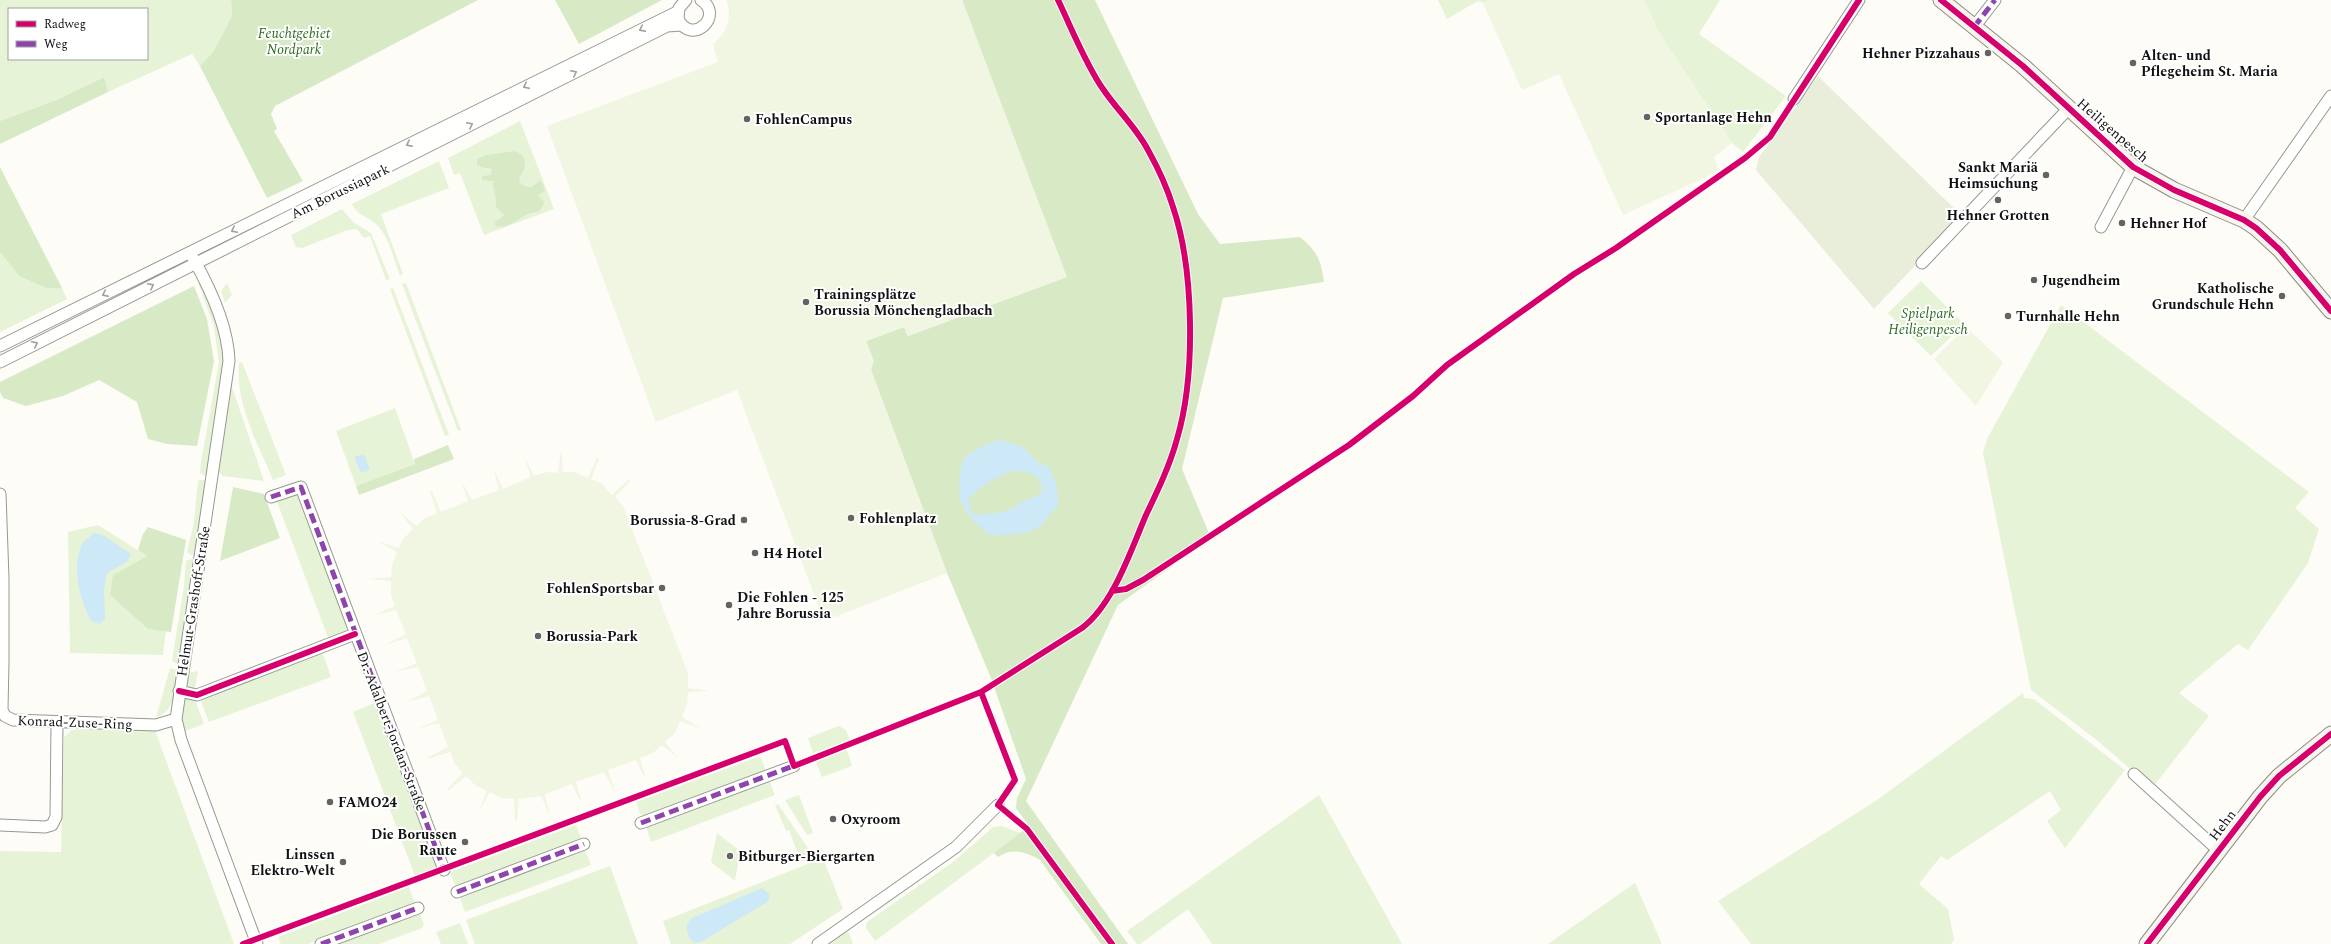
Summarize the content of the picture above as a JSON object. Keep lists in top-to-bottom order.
{
  "streets": {
    "street": [
      "Heiligenpesch",
      "Am Borussiapark",
      "Helmut-Grashoff-Straße",
      "Konrad-Zuse-Ring",
      "Dr.-Adalbert-Jordan-Straße",
      "Hehn"
    ]
  },
  "crossings": [
    ["Am Borussiapark", "Helmut-Grashoff-Straße"],
    ["Helmut-Grashoff-Straße", "Konrad-Zuse-Ring"]
  ],
  "parks": ["Feuchtgebiet Nordpark", "Spielpark Heiligenpesch"],
  "places": [
    "Hehner Pizzahaus",
    "Alten- und Pflegeheim St. Maria",
    "Sportanlage Hehn",
    "FohlenCampus",
    "Sankt Mariä Heimsuchung",
    "Hehner Grotten",
    "Hehner Hof",
    "Jugendheim",
    "Katholische Grundschule Hehn",
    "Trainingsplätze Borussia Mönchengladbach",
    "Turnhalle Hehn",
    "Fohlenplatz",
    "Borussia-8-Grad",
    "H4 Hotel",
    "FohlenSportsbar",
    "Die Fohlen - 125 Jahre Borussia",
    "Borussia-Park",
    "FAMO24",
    "Oxyroom",
    "Die Borussen Raute",
    "Bitburger-Biergarten",
    "Linssen Elektro-Welt"
  ],
  "legend": ["Radweg", "Weg"]
}
